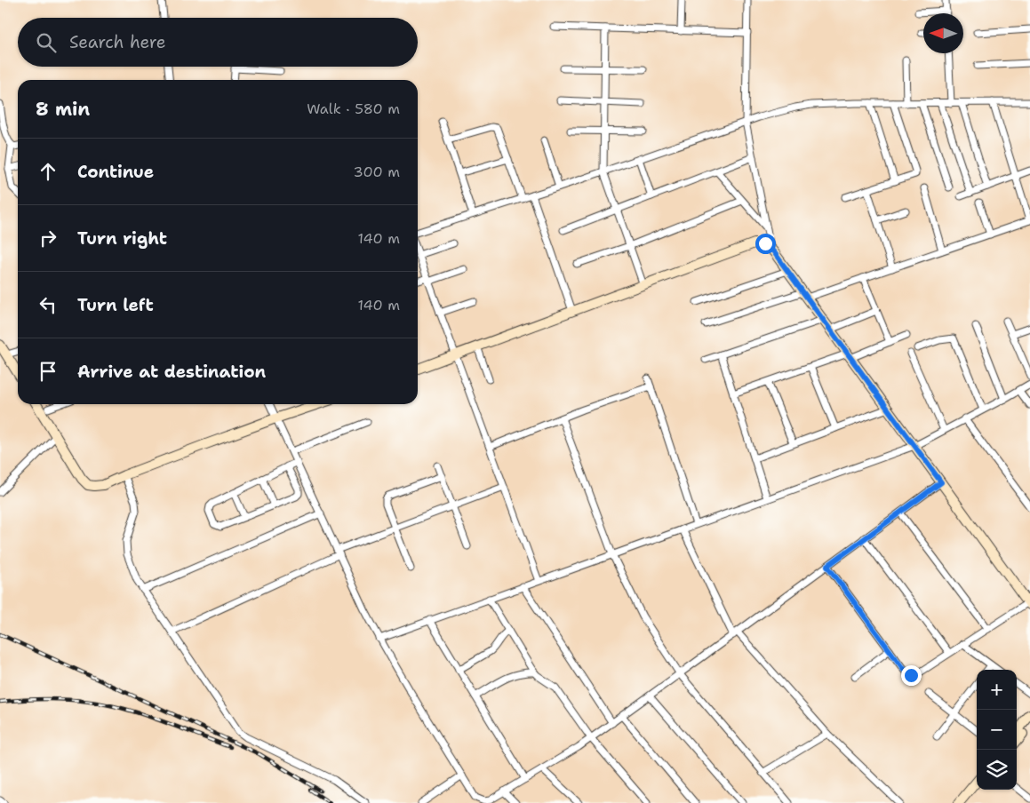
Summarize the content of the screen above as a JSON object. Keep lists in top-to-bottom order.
{
  "north": "left",
  "page": {
    "search": "Search here",
    "heading": ["8 min", "Walk · 580 m"],
    "list": [
      ["Continue", "300 m"],
      ["Turn right", "140 m"],
      ["Turn left", "140 m"],
      "Arrive at destination"
    ],
    "map_buttons": ["+", "−"]
  }
}
